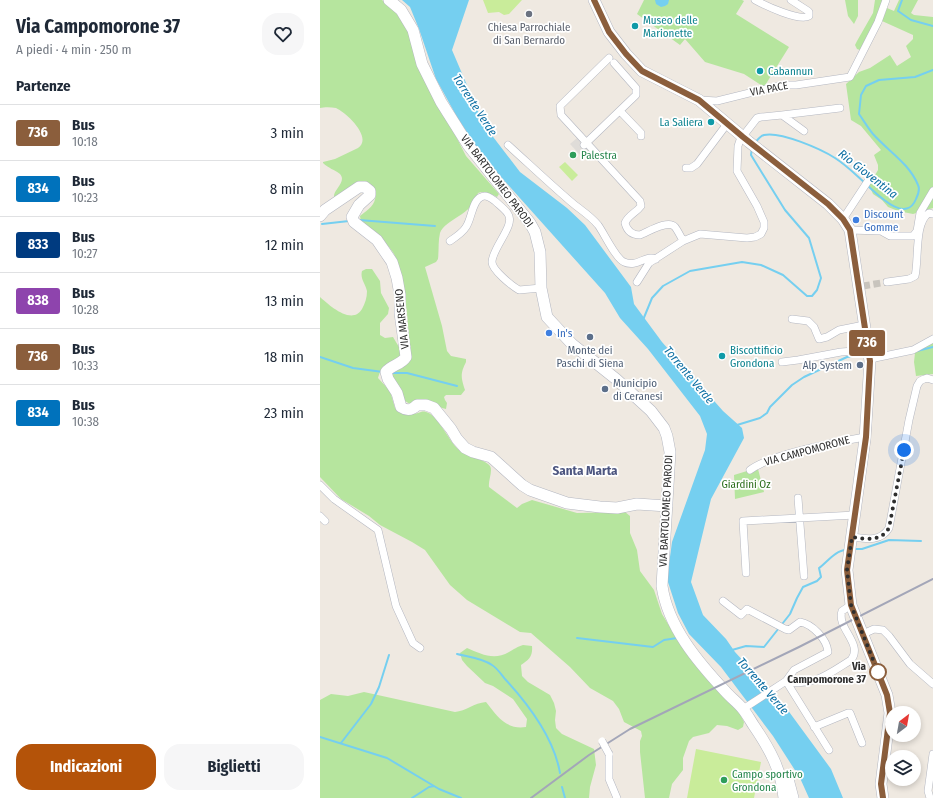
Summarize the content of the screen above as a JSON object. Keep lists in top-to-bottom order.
{
  "streets": {
    "main road": ["VIA BARTOLOMEO PARODI", "VIA MARSENO", "VIA CAMPOMORONE"],
    "street": ["VIA PACE"]
  },
  "crossings": [
    ["VIA PACE", "VIA CAMPOMORONE"],
    ["VIA BARTOLOMEO PARODI", "VIA MARSENO"]
  ],
  "districts": ["Santa Marta"],
  "water": ["Torrente Verde", "Rio Gioventina"],
  "parks": ["Giardini Oz"],
  "places": [
    "Chiesa Parrochiale di San Bernardo",
    "Museo delle Marionette",
    "Cabannun",
    "La Saliera",
    "Palestra",
    "Discount Gomme",
    "In's",
    "Monte dei Paschi di Siena",
    "Biscottificio Grondona",
    "Alp System",
    "Municipio di Ceranesi",
    "Via Campomorone 37",
    "Campo sportivo Grondona"
  ],
  "lines": ["bus line 736"],
  "north": "top right",
  "page": {
    "heading": [
      ["Via Campomorone 37", "A piedi · 4 min · 250 m"],
      "Partenze"
    ],
    "on_map": "736",
    "list": [
      {
        "mark": "736",
        "name": "Bus",
        "note": "10:18",
        "value": "3 min"
      },
      {
        "mark": "834",
        "name": "Bus",
        "note": "10:23",
        "value": "8 min"
      },
      {
        "mark": "833",
        "name": "Bus",
        "note": "10:27",
        "value": "12 min"
      },
      {
        "mark": "838",
        "name": "Bus",
        "note": "10:28",
        "value": "13 min"
      },
      {
        "mark": "736",
        "name": "Bus",
        "note": "10:33",
        "value": "18 min"
      },
      {
        "mark": "834",
        "name": "Bus",
        "note": "10:38",
        "value": "23 min"
      }
    ],
    "buttons": ["Indicazioni", "Biglietti"]
  }
}
